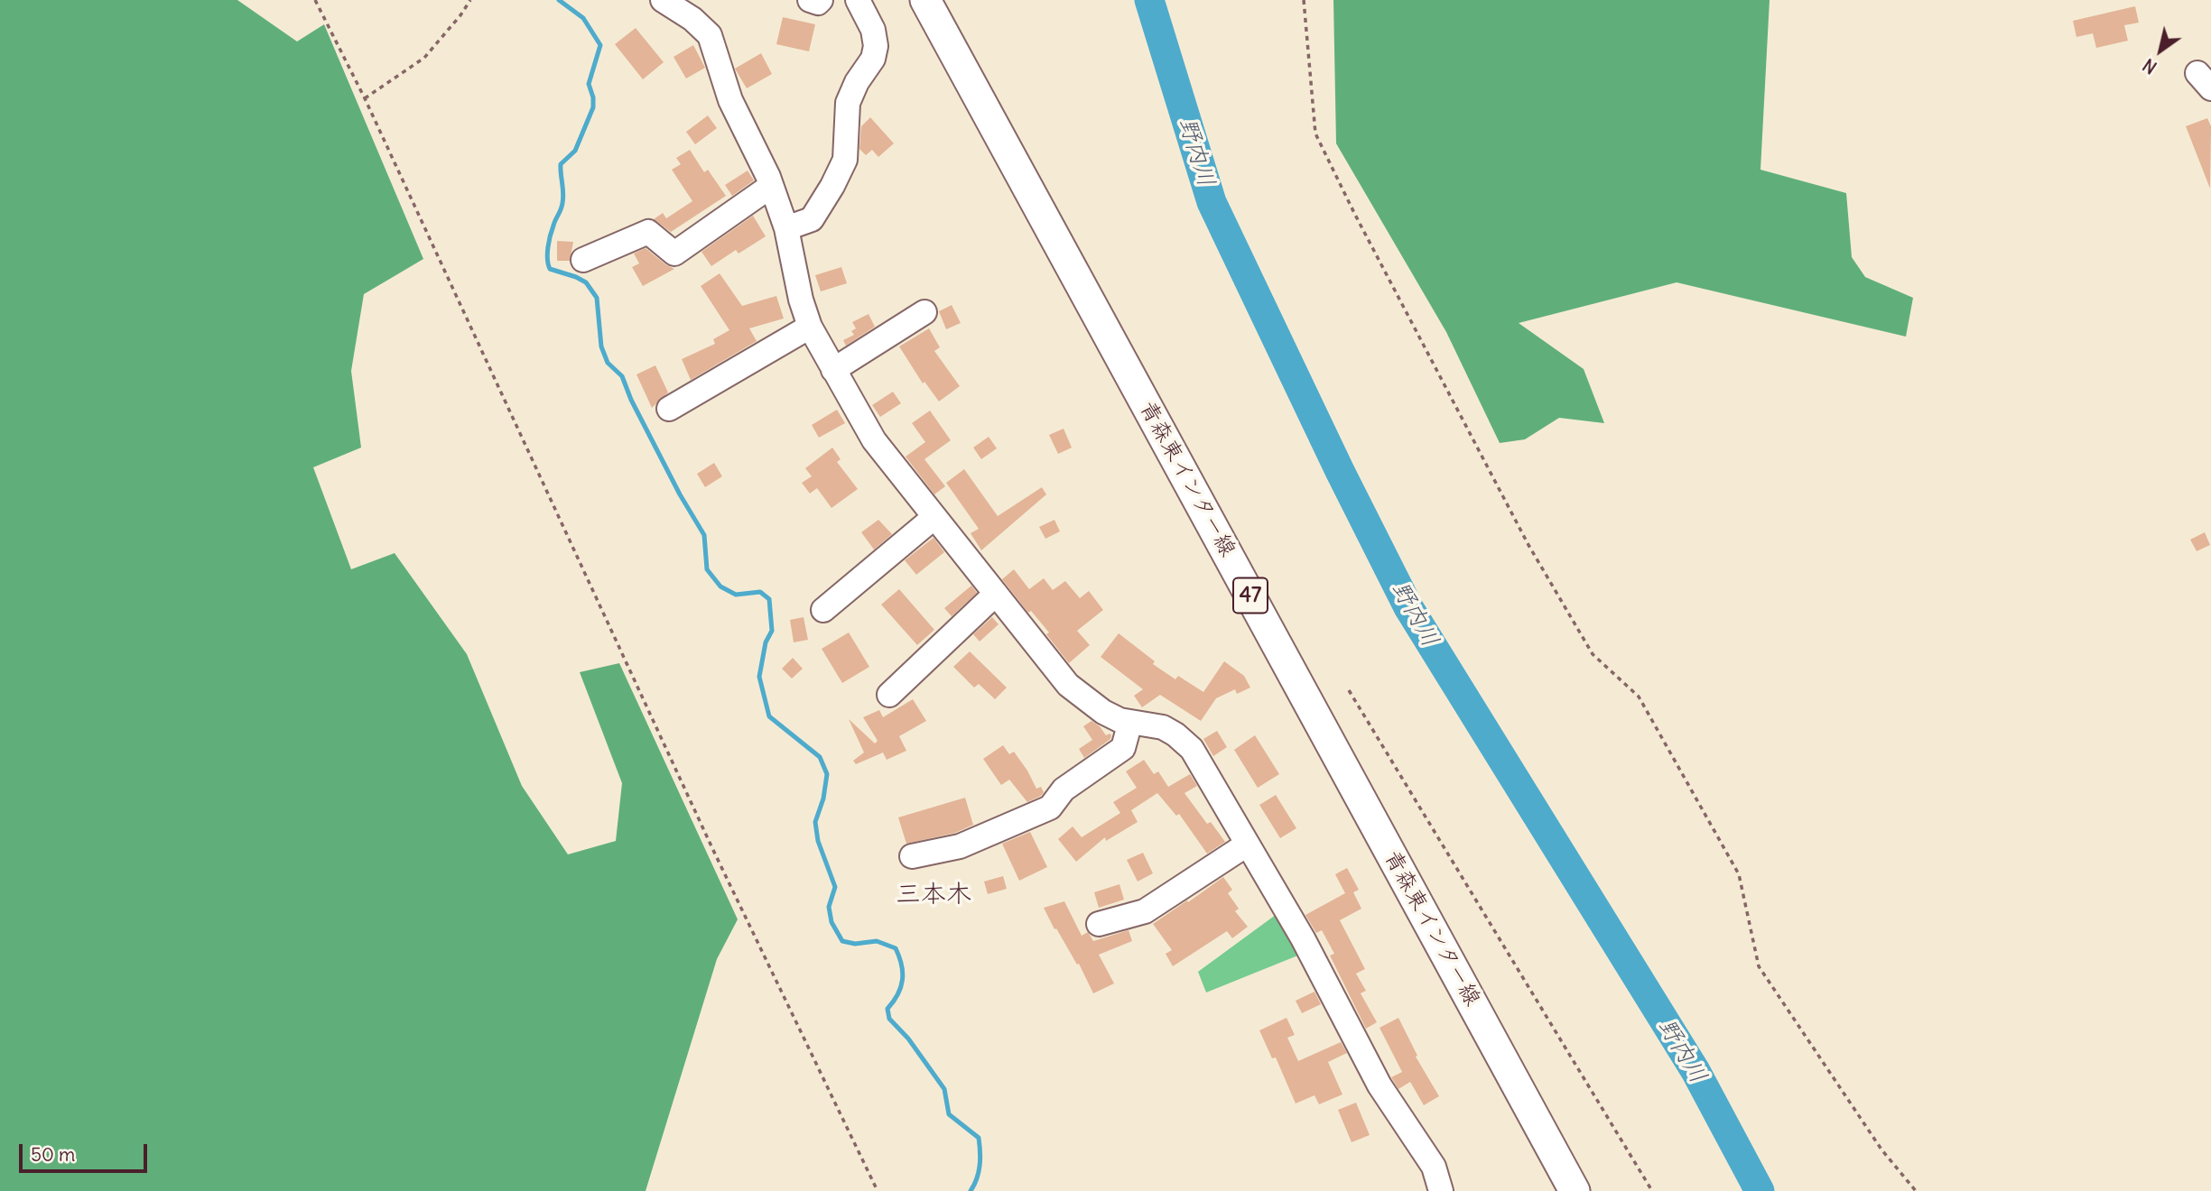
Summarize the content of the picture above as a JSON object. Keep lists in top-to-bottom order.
{
  "streets": {
    "main road": ["青森東インター線", "47"]
  },
  "districts": ["三本木"],
  "water": ["野内川"],
  "scale_bar": "50 m",
  "north": "bottom left"
}
